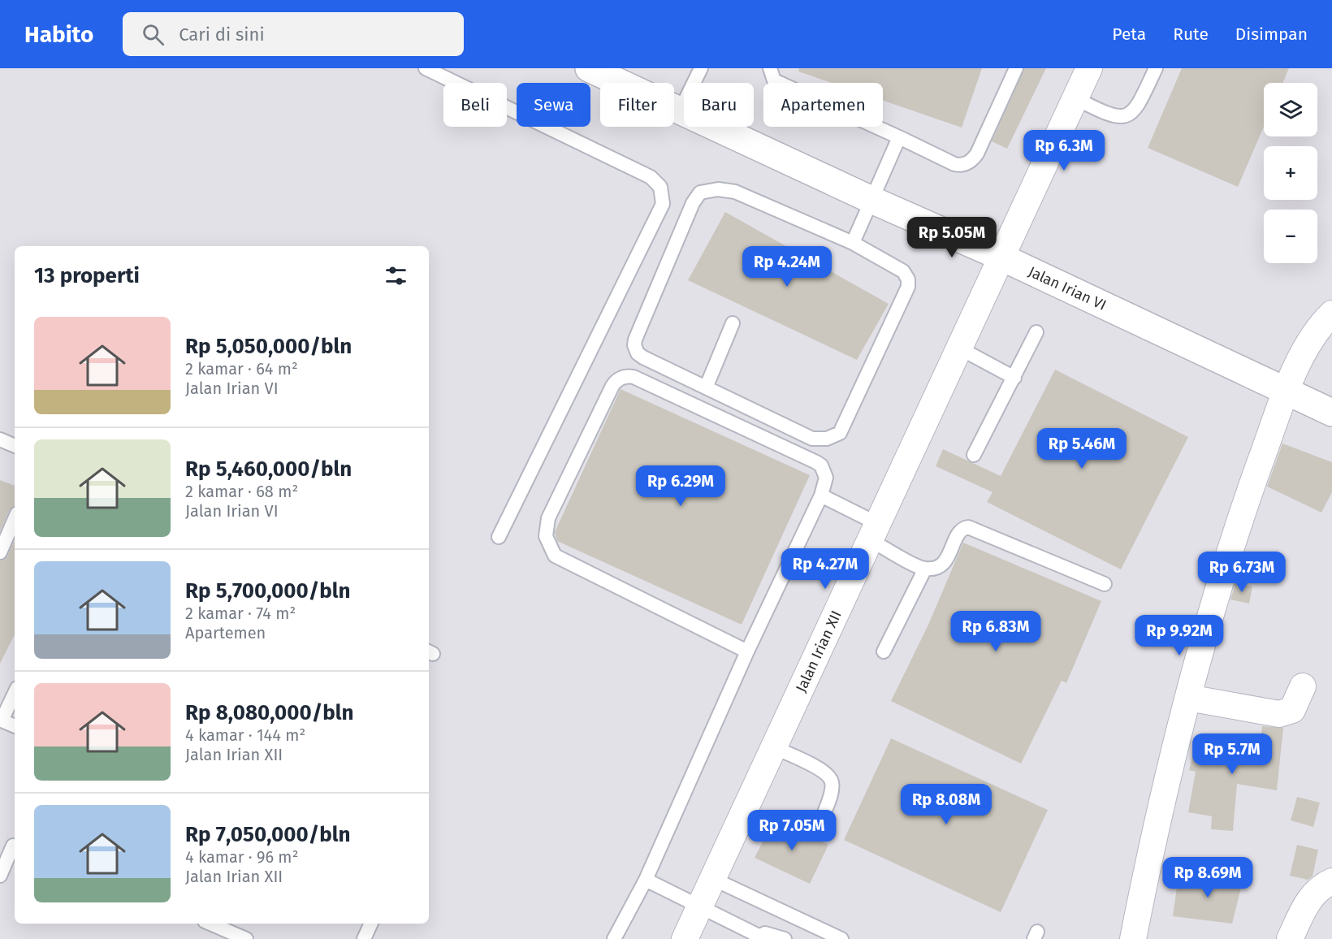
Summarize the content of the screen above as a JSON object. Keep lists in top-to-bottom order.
{
  "streets": {
    "street": ["Jalan Irian VI", "Jalan Irian XII"]
  },
  "crossings": [
    ["Jalan Irian VI", "Jalan Irian XII"]
  ],
  "page": {
    "header": "Habito",
    "search": "Cari di sini",
    "nav": ["Peta", "Rute", "Disimpan"],
    "map_buttons": ["+", "−"],
    "chip": [
      "Beli",
      "Sewa",
      "Filter",
      "Baru",
      "Apartemen"
    ],
    "price": [
      "Rp 6.3M",
      "Rp 5.05M",
      "Rp 4.24M",
      "Rp 5.46M",
      "Rp 6.29M",
      "Rp 4.27M",
      "Rp 6.73M",
      "Rp 6.83M",
      "Rp 9.92M",
      "Rp 5.7M",
      "Rp 8.08M",
      "Rp 7.05M",
      "Rp 8.69M"
    ],
    "heading": "13 properti",
    "list": [
      {
        "name": "Rp 5,050,000/bln",
        "note": "2 kamar · 64 m² · Jalan Irian VI"
      },
      {
        "name": "Rp 5,460,000/bln",
        "note": "2 kamar · 68 m² · Jalan Irian VI"
      },
      {
        "name": "Rp 5,700,000/bln",
        "note": "2 kamar · 74 m² · Apartemen"
      },
      {
        "name": "Rp 8,080,000/bln",
        "note": "4 kamar · 144 m² · Jalan Irian XII"
      },
      {
        "name": "Rp 7,050,000/bln",
        "note": "4 kamar · 96 m² · Jalan Irian XII"
      }
    ]
  }
}
